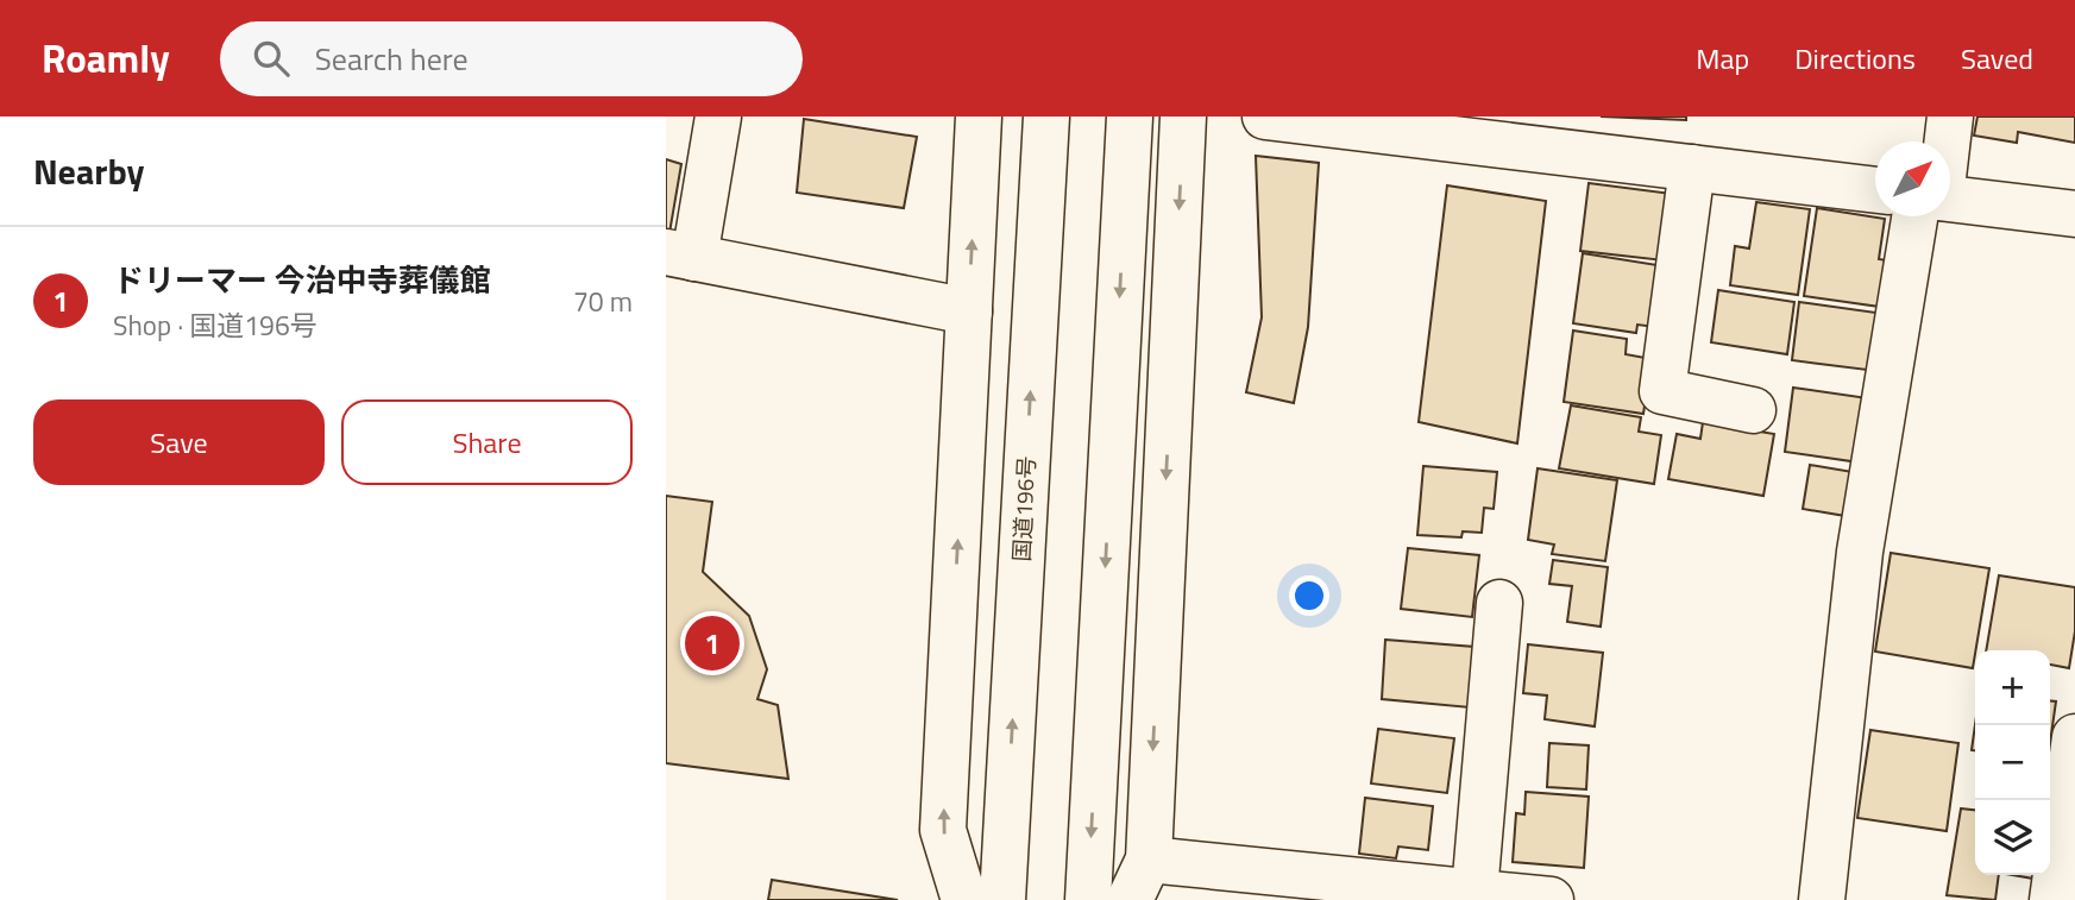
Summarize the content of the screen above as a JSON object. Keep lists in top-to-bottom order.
{
  "streets": {
    "main road": ["国道196号"]
  },
  "north": "top right",
  "page": {
    "header": "Roamly",
    "search": "Search here",
    "nav": ["Map", "Directions", "Saved"],
    "heading": "Nearby",
    "list": [
      {
        "mark": "1",
        "name": "ドリーマー 今治中寺葬儀館",
        "note": "Shop · 国道196号",
        "value": "70 m"
      }
    ],
    "buttons": ["Save", "Share"],
    "pins": "1",
    "map_buttons": ["+", "−"]
  }
}
